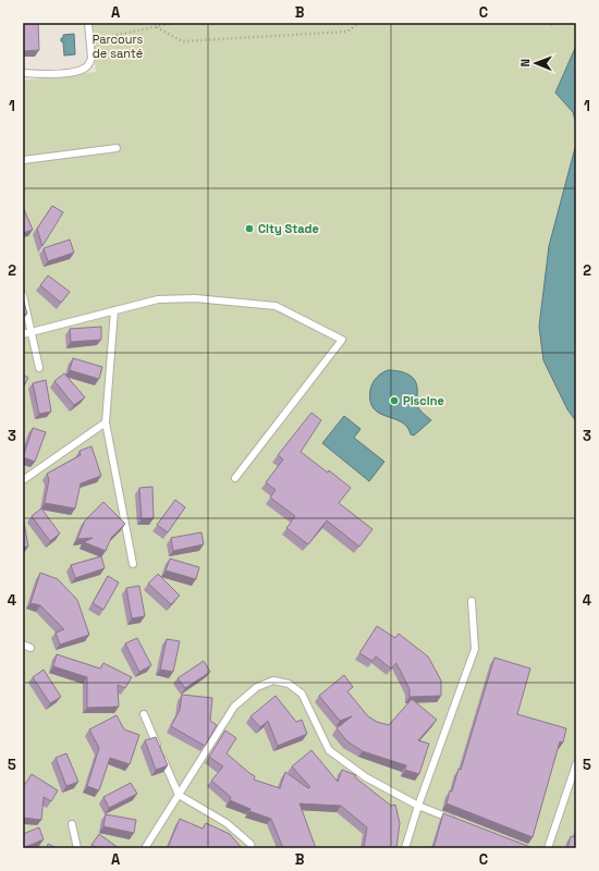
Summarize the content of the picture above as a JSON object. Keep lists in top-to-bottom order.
{
  "parks": ["Parcours de santé"],
  "places": ["City Stade", "Piscine"],
  "north": "left",
  "grid": {
    "columns": ["A", "B", "C"],
    "rows": [
      "1",
      "2",
      "3",
      "4",
      "5"
    ]
  }
}
